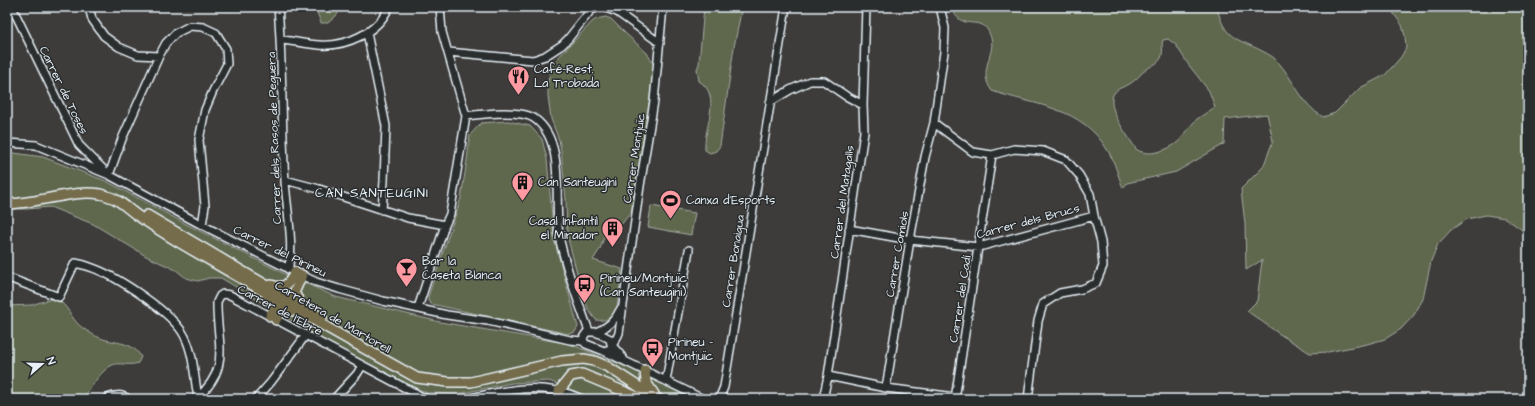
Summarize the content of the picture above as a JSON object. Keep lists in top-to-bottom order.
{
  "streets": {
    "main road": ["Carretera de Martorell"],
    "street": [
      "Carrer de Toses",
      "Carrer dels Rasos de Peguera",
      "Carrer Montjuïc",
      "Carrer del Matagalls",
      "Carrer dels Brucs",
      "Carrer del Pirineu",
      "Carrer Comiols",
      "Carrer Bonaigua",
      "Carrer del Cadí",
      "Carrer de l'Ebre"
    ]
  },
  "crossings": [
    ["Carrer de Toses", "Carrer del Pirineu"],
    ["Carrer dels Rasos de Peguera", "Carrer del Pirineu"],
    ["Carrer Montjuïc", "Carrer del Pirineu"],
    ["Carrer del Matagalls", "Carrer dels Brucs"],
    ["Carrer dels Brucs", "Carrer Comiols"],
    ["Carrer dels Brucs", "Carrer del Cadí"]
  ],
  "districts": ["CAN SANTEUGINI"],
  "places": {
    "restaurant": ["Café-Rest. La Trobada"],
    "building": ["Can Santeugini", "Casal Infantil el Mirador"],
    "sports": ["Canxa d'Esports"],
    "bar": ["Bar la Caseta Blanca"],
    "bus stop": ["Pirineu/Montjuïc (Can Santeugini)", "Pirineu - Montjuïc"]
  },
  "north": "right"
}
